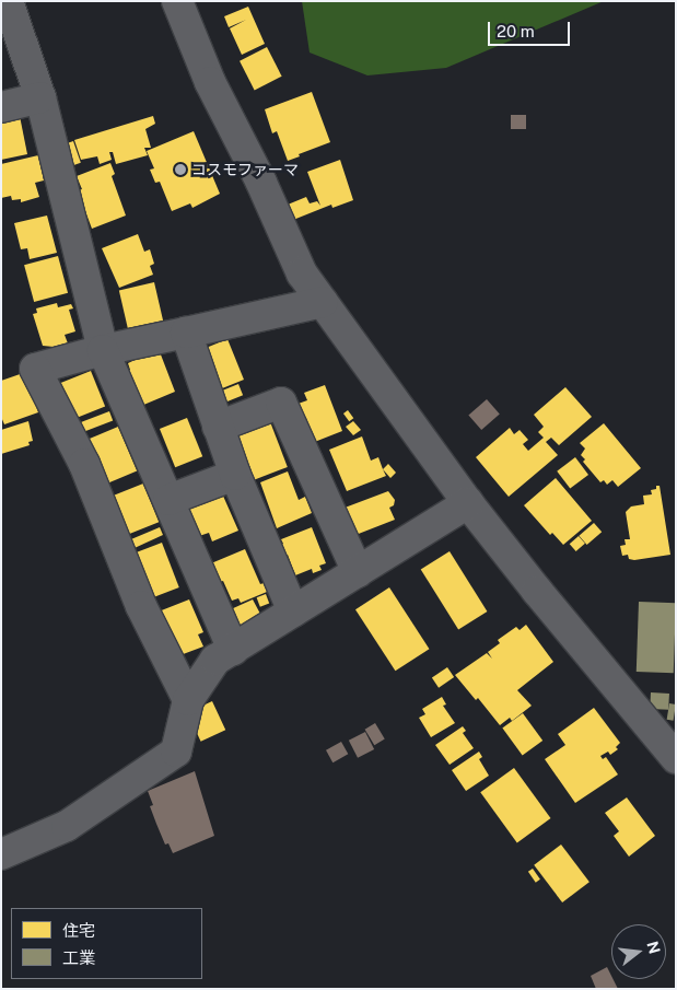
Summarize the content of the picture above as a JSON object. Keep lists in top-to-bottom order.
{
  "places": ["コスモファーマ"],
  "legend": ["住宅", "工業"],
  "scale_bar": "20 m",
  "north": "right"
}
